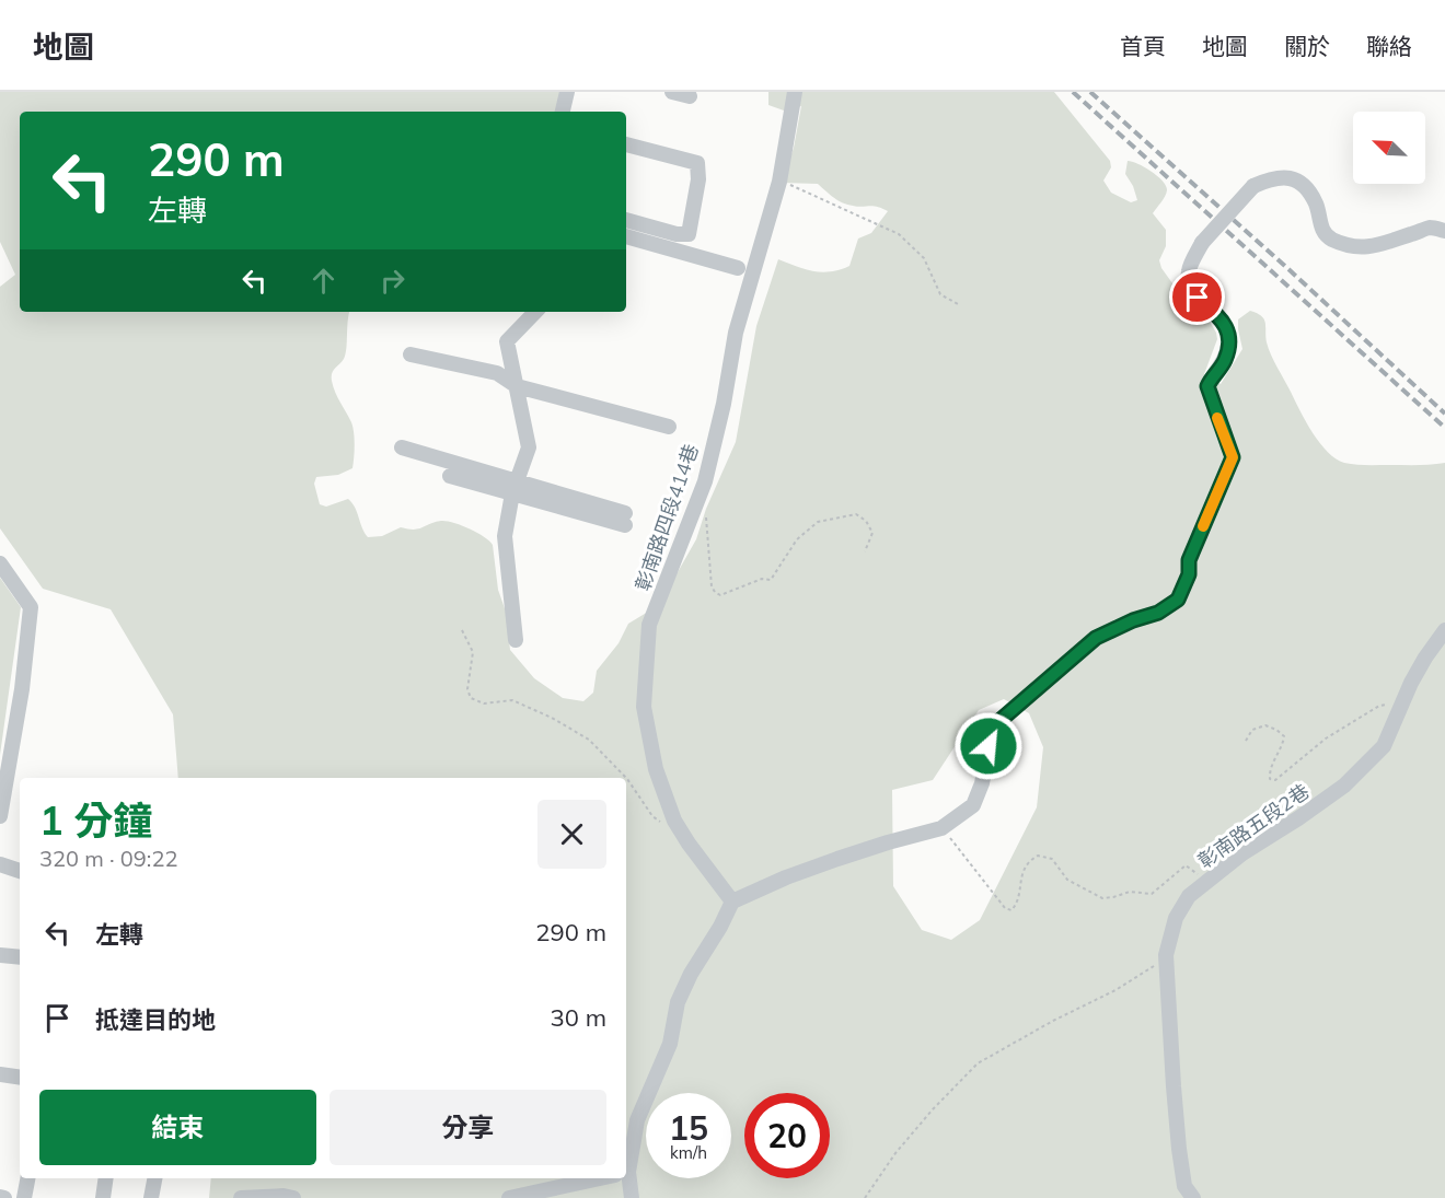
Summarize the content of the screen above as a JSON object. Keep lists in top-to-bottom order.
{
  "streets": {
    "street": ["彰南路四段414巷", "彰南路五段2巷"]
  },
  "north": "top left",
  "page": {
    "header": "地圖",
    "nav": [
      "首頁",
      "地圖",
      "關於",
      "聯絡"
    ],
    "turn": ["290 m", "左轉"],
    "heading": ["1 分鐘", "320 m · 09:22"],
    "list": [
      {
        "name": "左轉",
        "value": "290 m"
      },
      {
        "name": "抵達目的地",
        "value": "30 m"
      }
    ],
    "buttons": ["結束", "分享"],
    "speed": "15 km/h",
    "limit": "20"
  }
}
